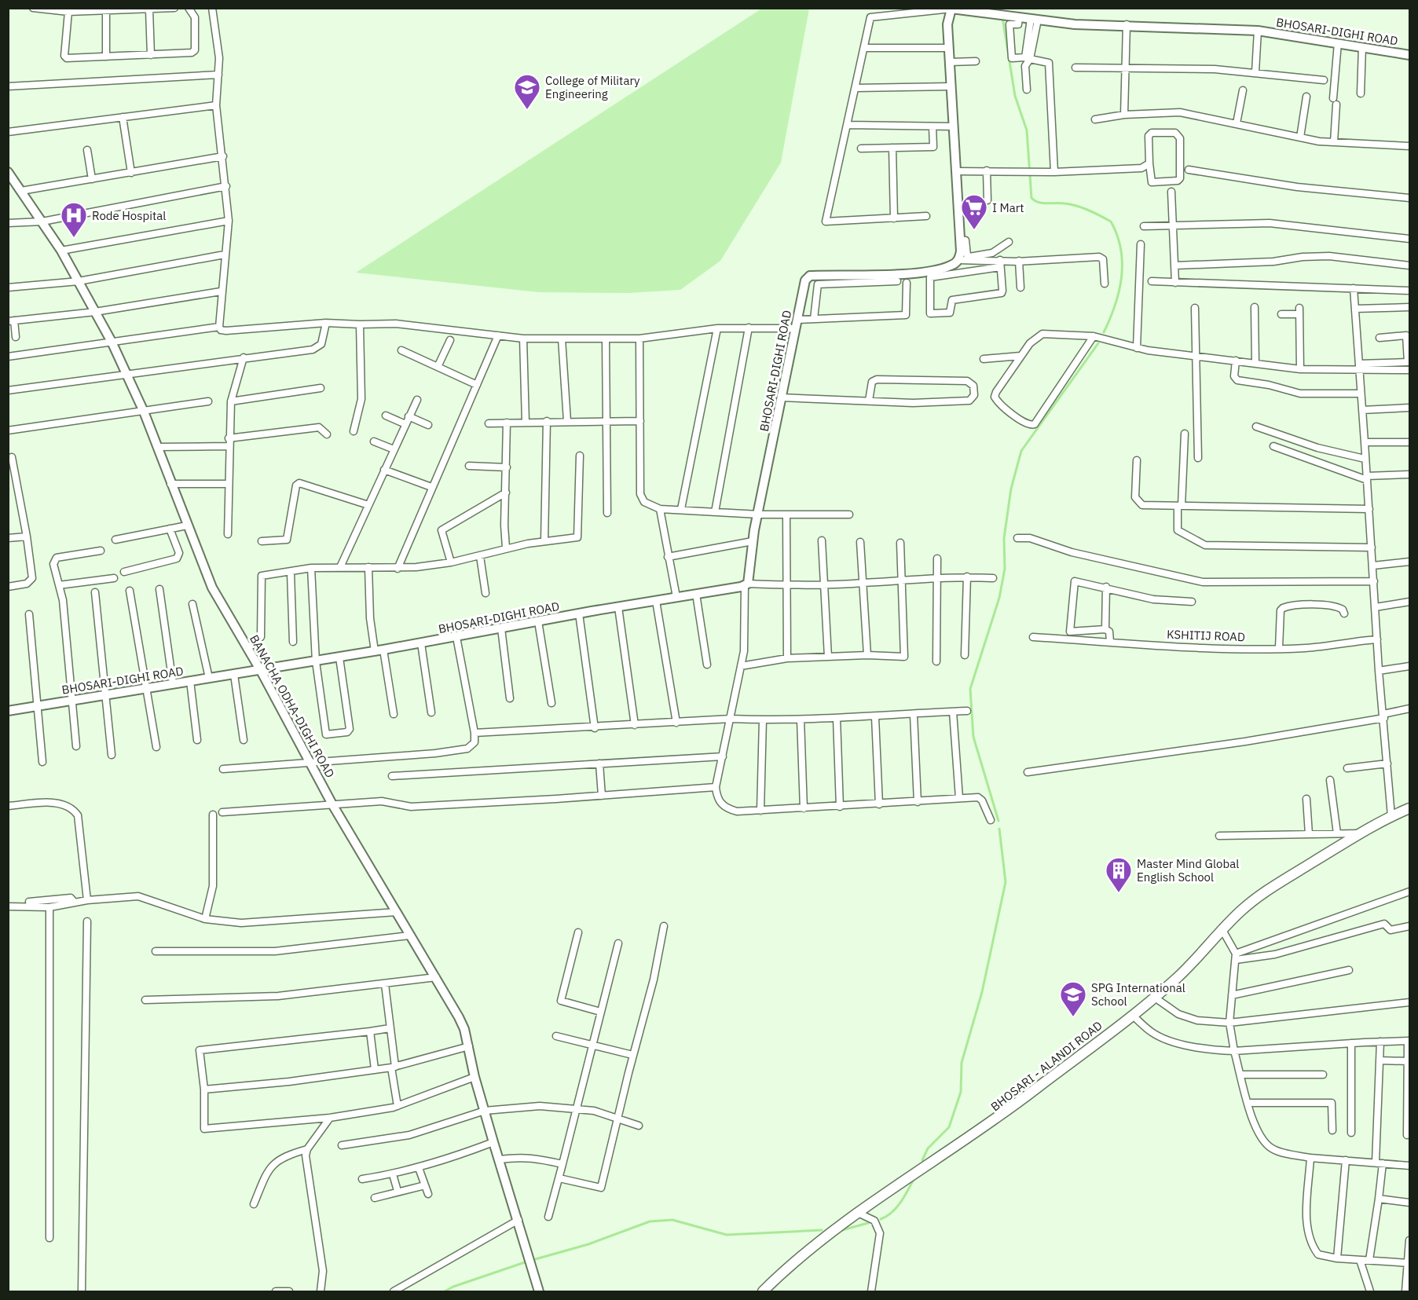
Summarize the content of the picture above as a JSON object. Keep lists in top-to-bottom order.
{
  "streets": {
    "main road": ["BHOSARI - ALANDI ROAD"],
    "street": ["BHOSARI-DIGHI ROAD", "KSHITIJ ROAD", "BANACHA ODHA-DIGHI ROAD"]
  },
  "crossings": [
    ["BHOSARI-DIGHI ROAD", "BANACHA ODHA-DIGHI ROAD"]
  ],
  "places": {
    "school or university": ["College of Military Engineering", "SPG International School"],
    "supermarket": ["I Mart"],
    "hospital": ["Rode Hospital"],
    "building": ["Master Mind Global English School"]
  }
}
